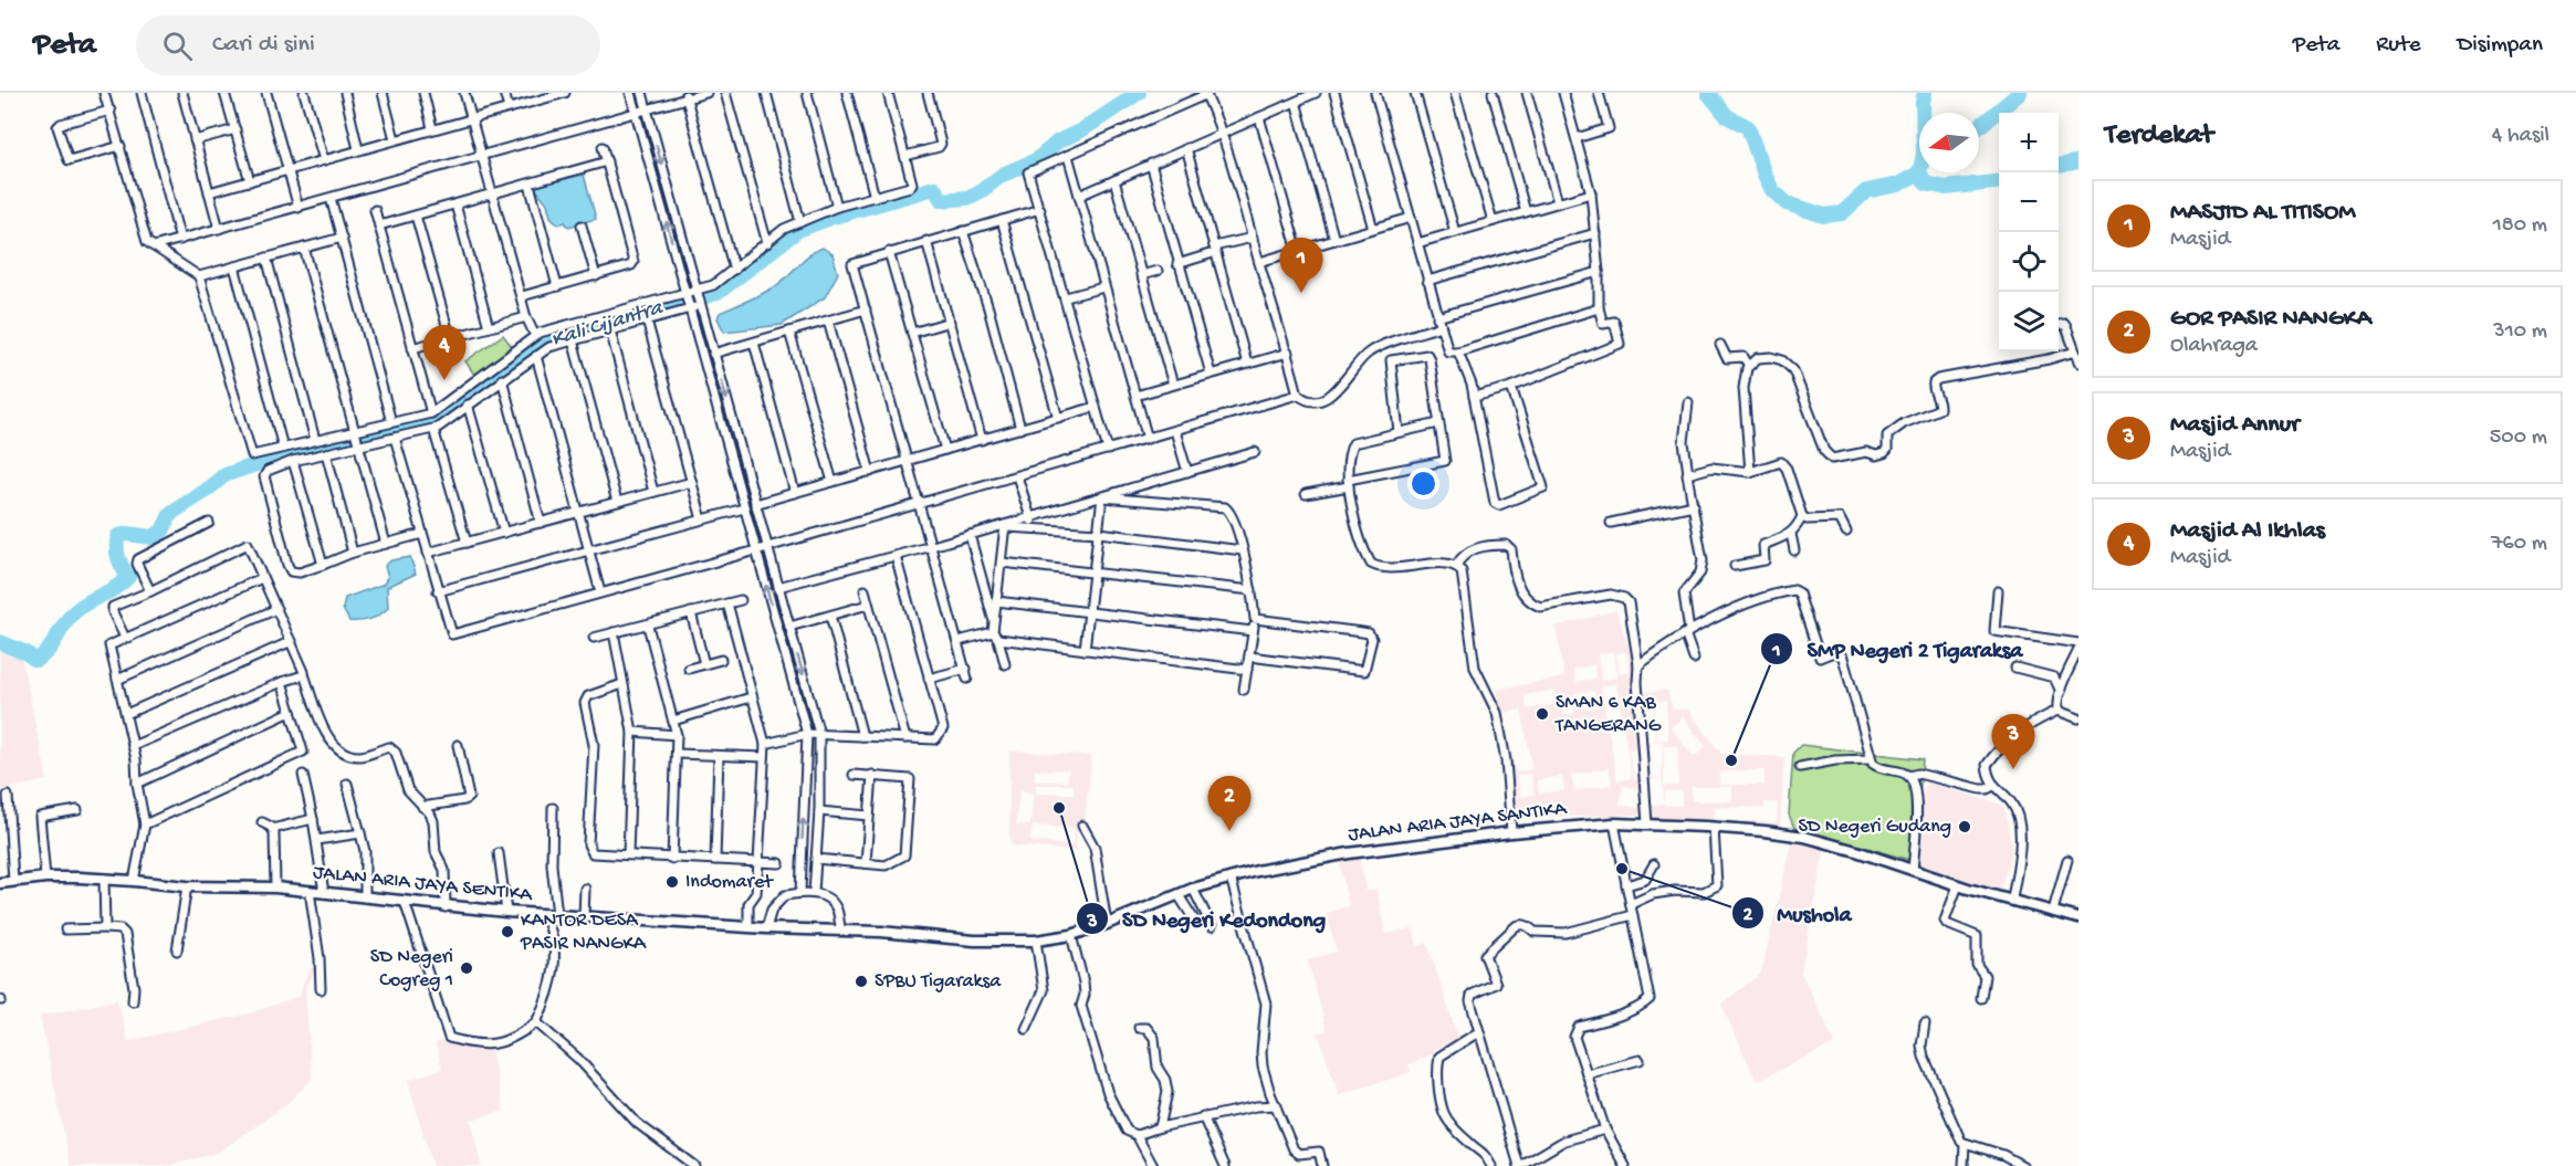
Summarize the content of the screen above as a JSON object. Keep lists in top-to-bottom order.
{
  "streets": {
    "street": ["JALAN ARIA JAYA SANTIKA", "JALAN ARIA JAYA SENTIKA"]
  },
  "crossings": [
    ["JALAN ARIA JAYA SANTIKA", "JALAN ARIA JAYA SENTIKA"]
  ],
  "water": ["Kali Cijantra"],
  "places": [
    "SMAN 6 KAB TANGERANG",
    "SMP Negeri 2 Tigaraksa",
    "SD Negeri Kedondong",
    "SD Negeri Gudang",
    "Mushola",
    "Indomaret",
    "KANTOR DESA PASIR NANGKA",
    "SD Negeri Cogreg 1",
    "SPBU Tigaraksa"
  ],
  "north": "left",
  "page": {
    "header": "Peta",
    "search": "Cari di sini",
    "nav": ["Peta", "Rute", "Disimpan"],
    "heading": ["Terdekat", "4 hasil"],
    "map_buttons": ["+", "−"],
    "list": [
      {
        "mark": "1",
        "name": "MASJID AL TITISOM",
        "note": "Masjid",
        "value": "180 m"
      },
      {
        "mark": "2",
        "name": "GOR PASIR NANGKA",
        "note": "Olahraga",
        "value": "310 m"
      },
      {
        "mark": "3",
        "name": "Masjid Annur",
        "note": "Masjid",
        "value": "500 m"
      },
      {
        "mark": "4",
        "name": "Masjid Al Ikhlas",
        "note": "Masjid",
        "value": "760 m"
      }
    ],
    "pins": [
      "1",
      "4",
      "3",
      "2"
    ]
  }
}
